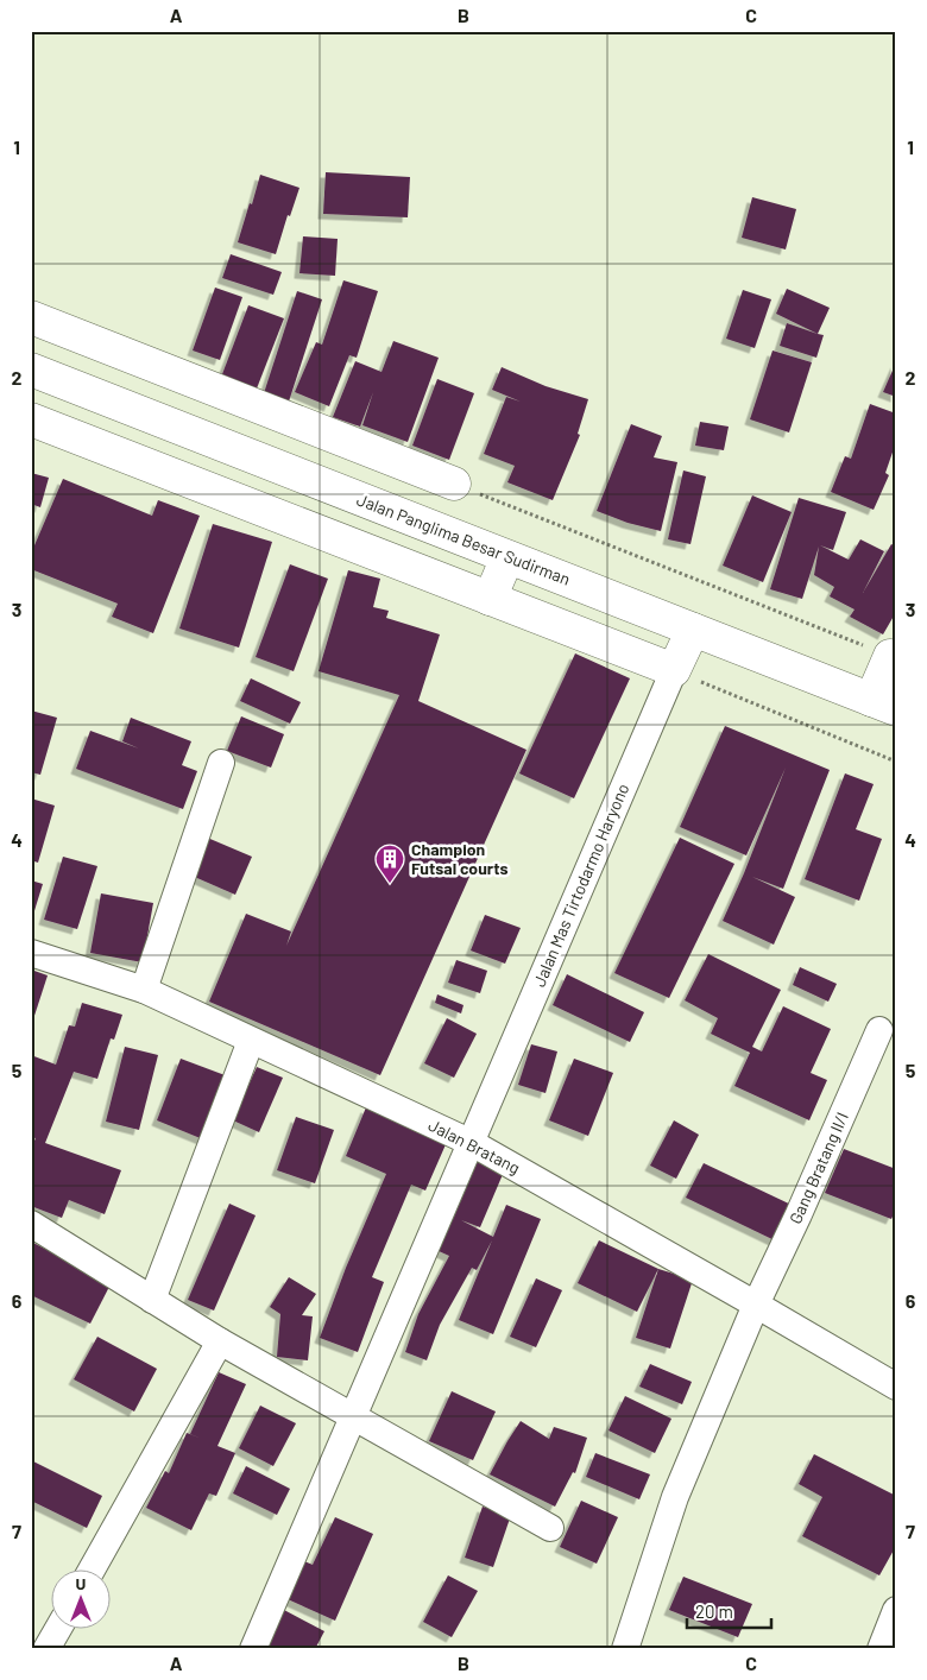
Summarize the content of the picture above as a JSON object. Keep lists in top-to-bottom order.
{
  "streets": {
    "street": [
      "Jalan Panglima Besar Sudirman",
      "Jalan Mas Tirtodarmo Haryono",
      "Jalan Bratang",
      "Gang Bratang II/I"
    ]
  },
  "crossings": [
    ["Jalan Panglima Besar Sudirman", "Jalan Mas Tirtodarmo Haryono"],
    ["Jalan Mas Tirtodarmo Haryono", "Jalan Bratang"],
    ["Jalan Bratang", "Gang Bratang II/I"]
  ],
  "places": {
    "building": ["Champion Futsal courts"]
  },
  "scale_bar": "20 m",
  "north": "top",
  "grid": {
    "columns": ["A", "B", "C"],
    "rows": [
      "1",
      "2",
      "3",
      "4",
      "5",
      "6",
      "7"
    ]
  }
}
